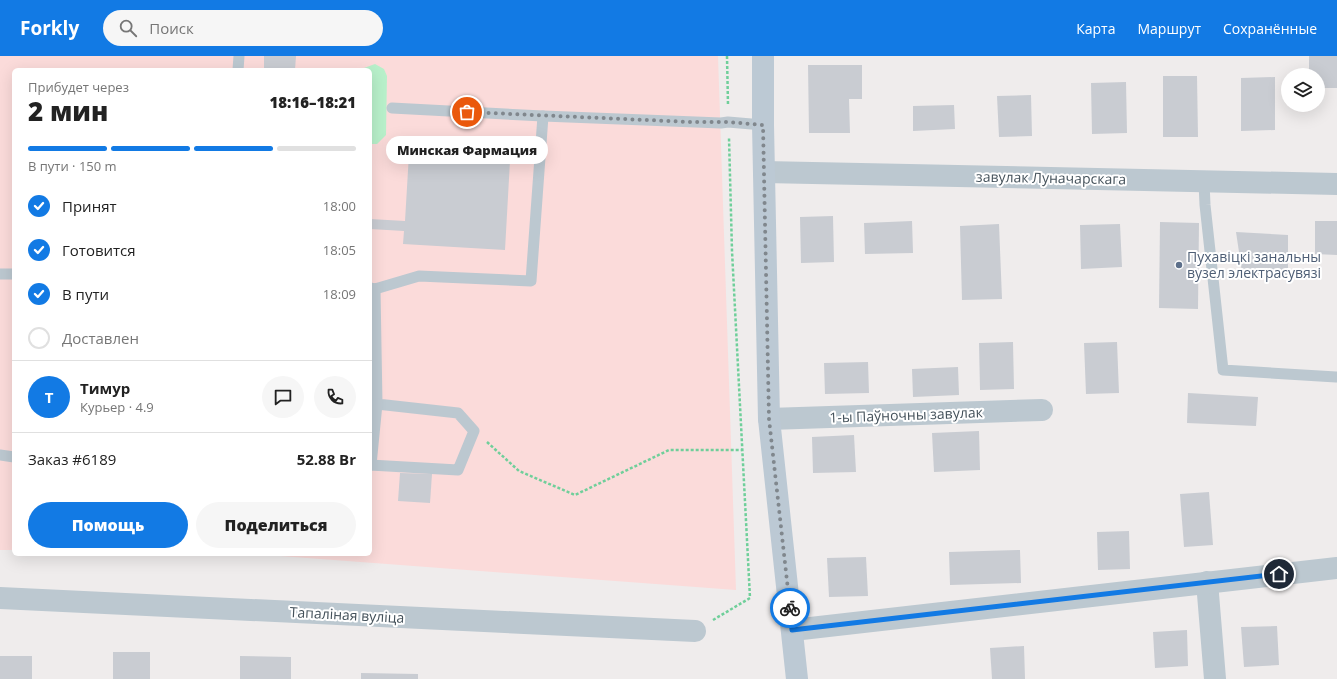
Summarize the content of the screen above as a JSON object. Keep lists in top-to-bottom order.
{
  "streets": {
    "street": ["завулак Луначарскага", "1-ы Паўночны завулак", "Тапаліная вуліца"]
  },
  "places": ["Минская Фармация", "Пухавіцкі занальны вузел электрасувязі"],
  "page": {
    "header": "Forkly",
    "search": "Поиск",
    "nav": ["Карта", "Маршрут", "Сохранённые"],
    "heading": ["2 мин", "Прибудет через", "18:16–18:21"],
    "panel": [
      "Тимур",
      "Курьер · 4.9",
      "Заказ #6189",
      "52.88 Br"
    ],
    "bubble": "Минская Фармация",
    "bar": "В пути · 150 m",
    "list": [
      ["Принят", "18:00"],
      ["Готовится", "18:05"],
      ["В пути", "18:09"],
      "Доставлен"
    ],
    "round": "Т",
    "buttons": ["Помощь", "Поделиться"]
  }
}
